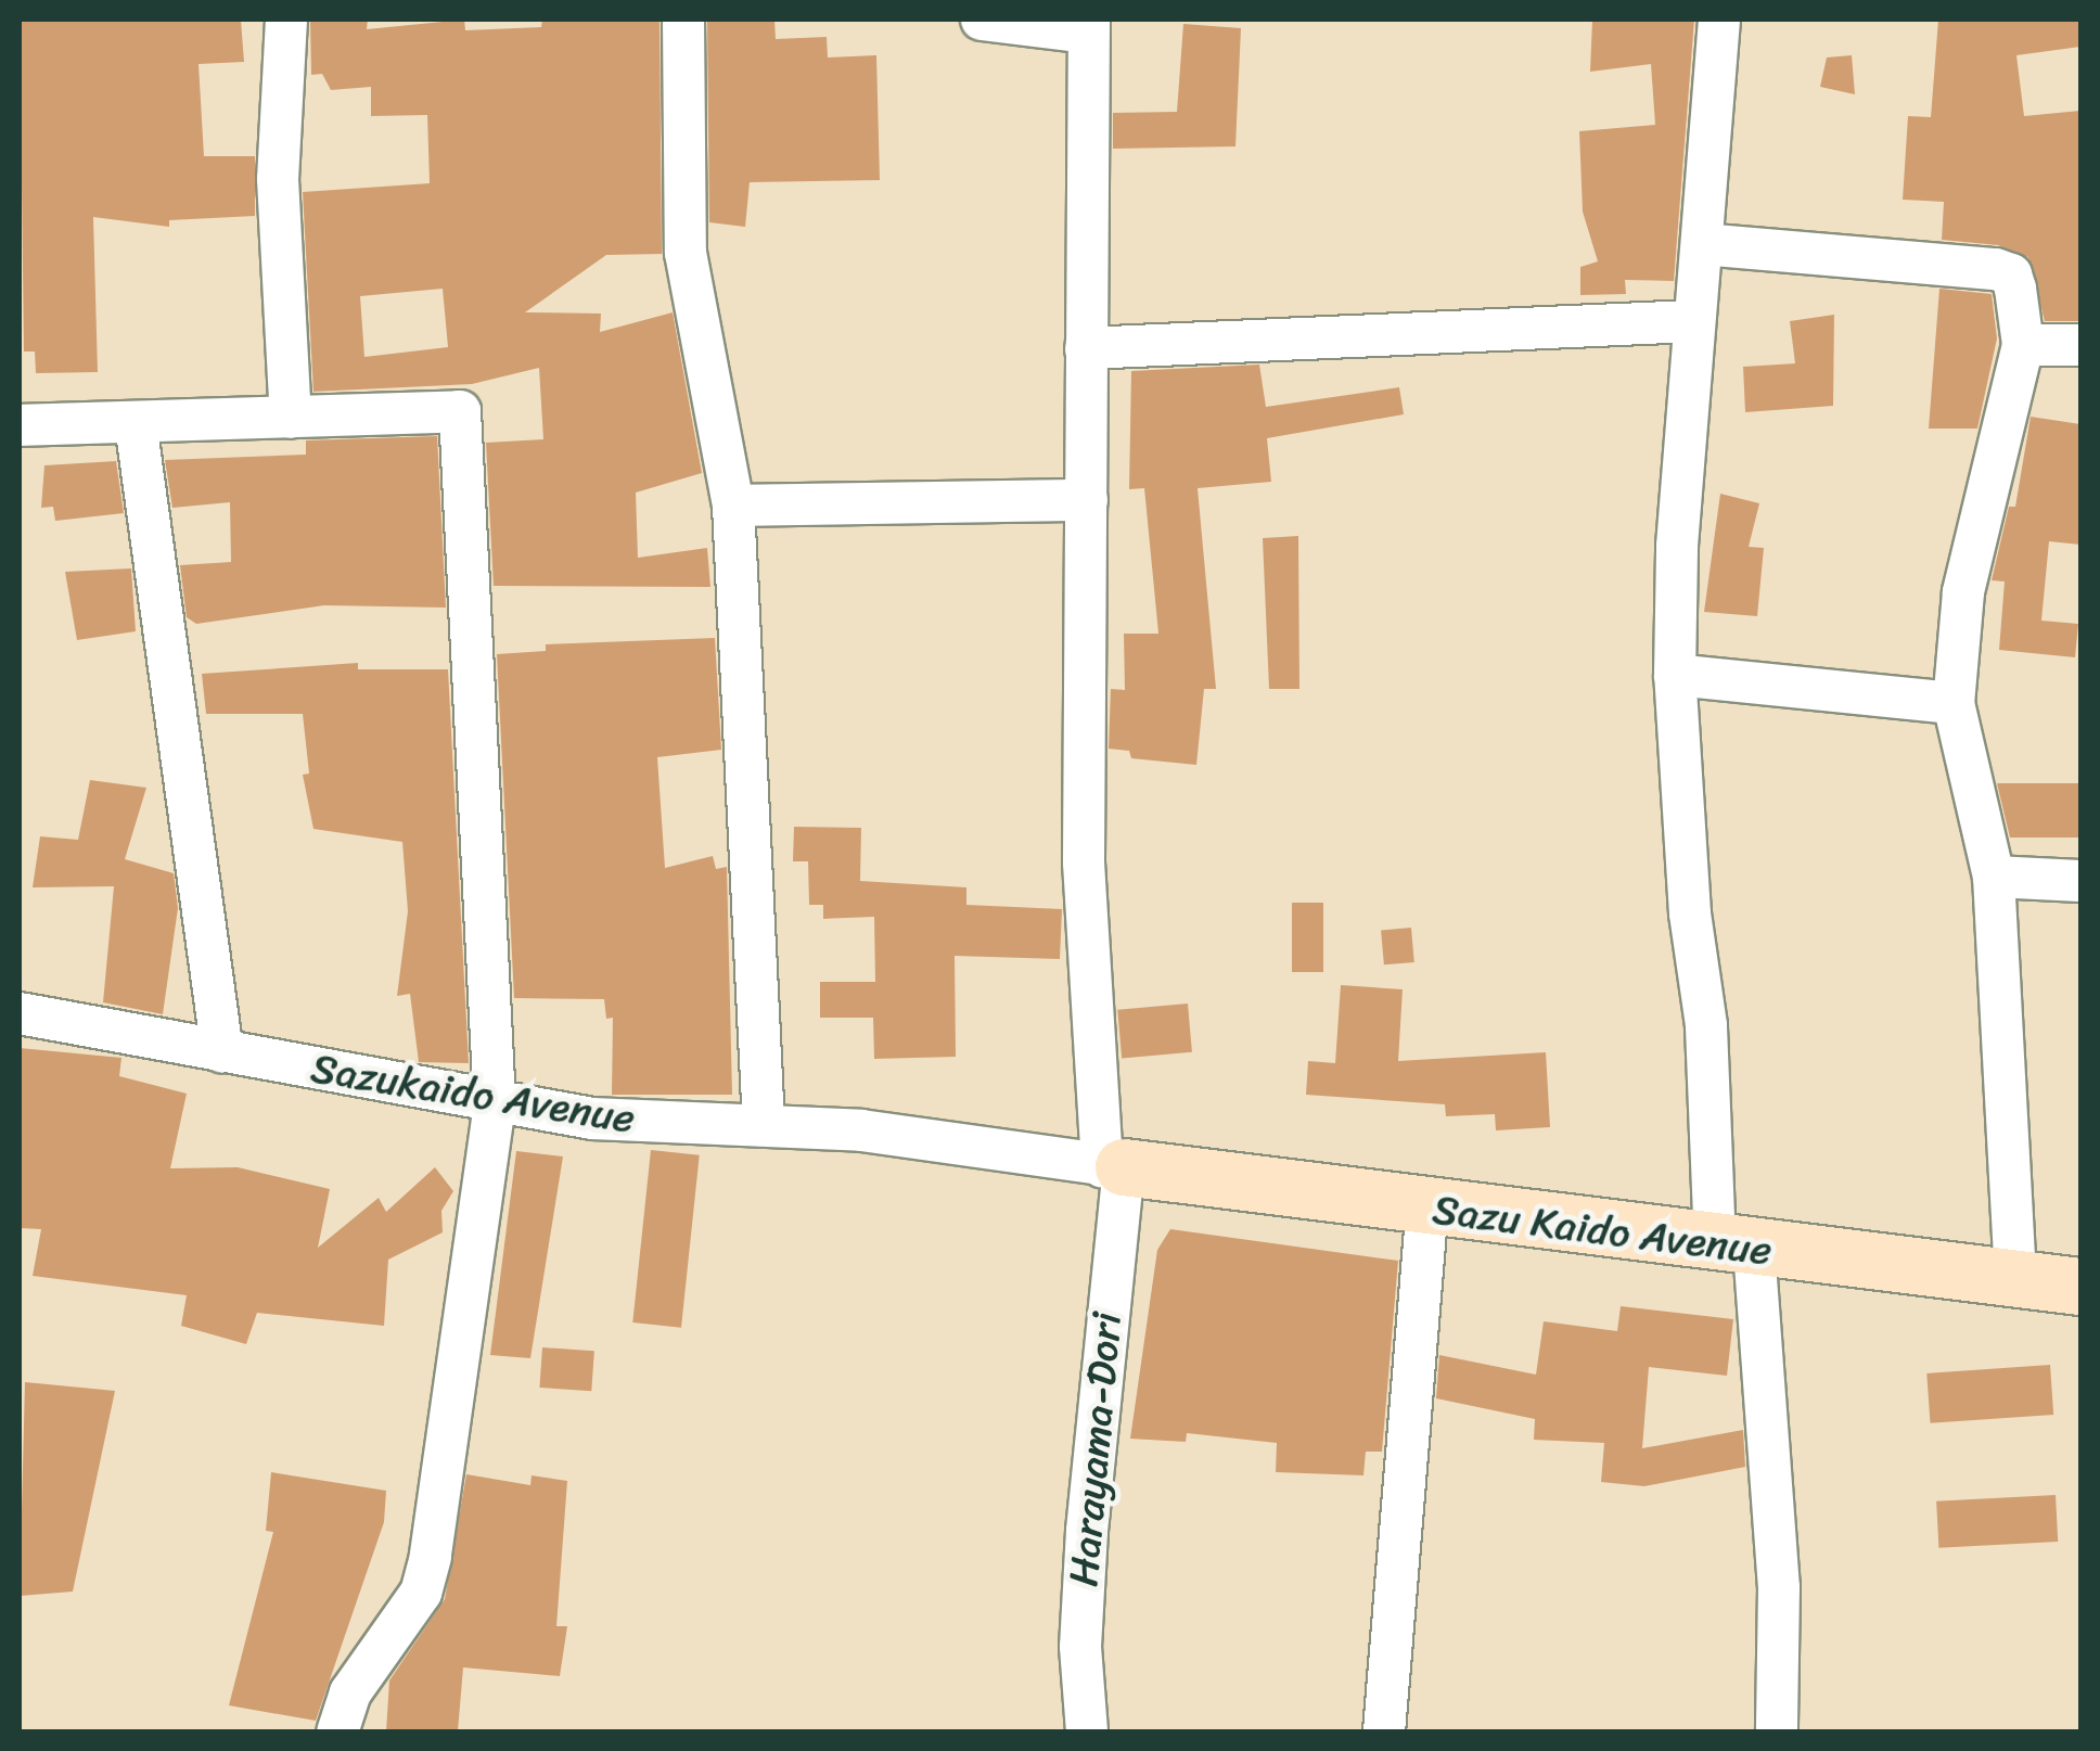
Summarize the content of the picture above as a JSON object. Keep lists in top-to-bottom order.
{
  "streets": {
    "street": ["Sazukaido Avenue", "Sazu Kaido Avenue", "Harayama-Dori"]
  },
  "crossings": [
    ["Sazukaido Avenue", "Sazu Kaido Avenue"],
    ["Sazukaido Avenue", "Harayama-Dori"],
    ["Sazu Kaido Avenue", "Harayama-Dori"]
  ]
}
